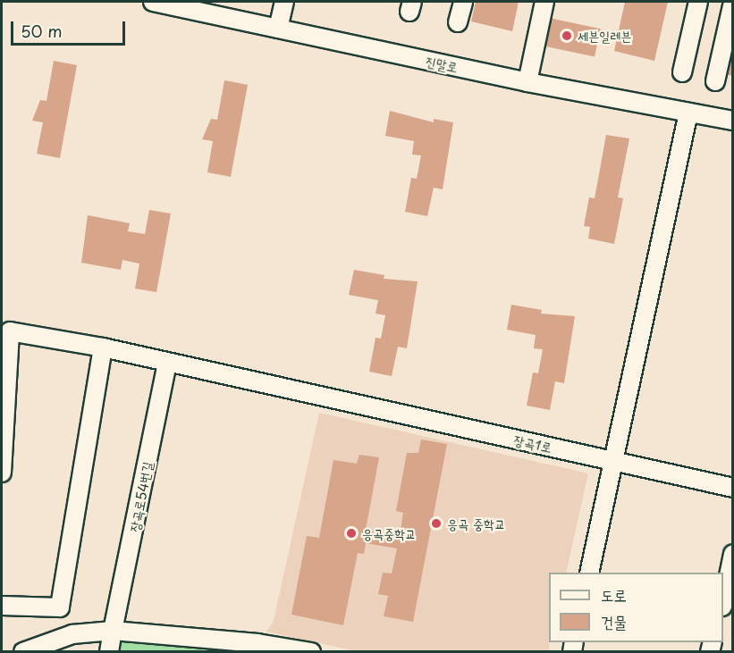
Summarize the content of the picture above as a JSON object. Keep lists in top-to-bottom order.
{
  "streets": {
    "street": ["진말로", "장곡1로", "장곡로54번길"]
  },
  "crossings": [
    ["장곡1로", "장곡로54번길"]
  ],
  "places": ["세븐일레븐", "응곡 중학교", "응곡중학교"],
  "legend": ["도로", "건물"],
  "scale_bar": "50 m"
}
